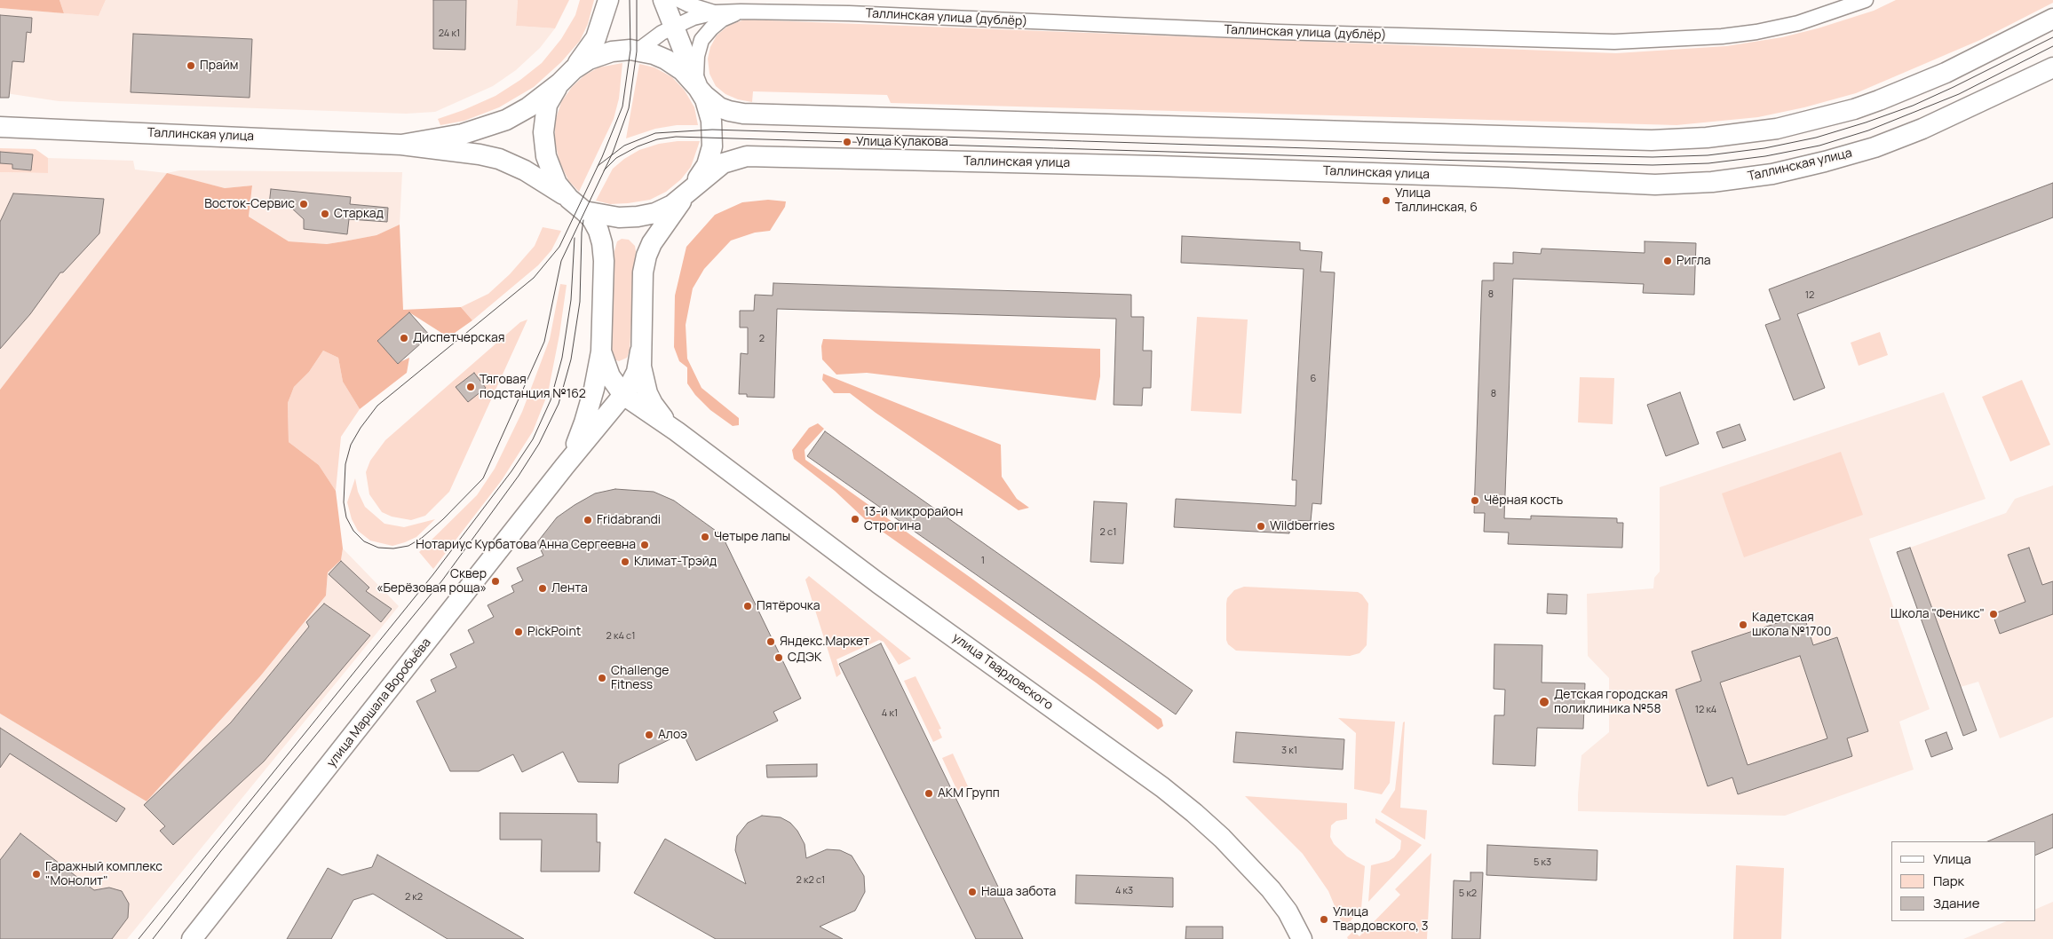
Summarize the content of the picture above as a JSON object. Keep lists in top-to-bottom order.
{
  "streets": {
    "main road": ["Таллинская улица", "улица Твардовского", "улица Маршала Воробьёва"],
    "street": ["Таллинская улица (дублёр)"]
  },
  "crossings": [
    ["Таллинская улица (дублёр)", "Таллинская улица"],
    ["Таллинская улица", "улица Твардовского"],
    ["улица Твардовского", "улица Маршала Воробьёва"]
  ],
  "places": [
    "Прайм",
    "Улица Кулакова",
    "Улица Таллинская, 6",
    "Восток-Сервис",
    "Старкад",
    "Ригла",
    "Диспетчерская",
    "Тяговая подстанция №162",
    "Чёрная кость",
    "13-й микрорайон Строгина",
    "Fridabrandi",
    "Wildberries",
    "Четыре лапы",
    "Нотариус Курбатова Анна Сергеевна",
    "Климат-Трэйд",
    "Сквер «Берёзовая роща»",
    "Лента",
    "Пятёрочка",
    "Школа \"Феникс\"",
    "Кадетская школа №1700",
    "PickPoint",
    "Яндекс.Маркет",
    "СДЭК",
    "Challenge Fitness",
    "Детская городская поликлиника №58",
    "Алоэ",
    "АКМ Групп",
    "Гаражный комплекс \"Монолит\"",
    "Наша забота",
    "Улица Твардовского, 3"
  ],
  "house_numbers": [
    "24 к1",
    "8",
    "12",
    "2",
    "6",
    "8",
    "2 с1",
    "1",
    "2 к4 с1",
    "12 к4",
    "4 к1",
    "3 к1",
    "5 к3",
    "2 к2 с1",
    "4 к3",
    "5 к2",
    "2 к2"
  ],
  "legend": ["Улица", "Парк", "Здание"]
}
